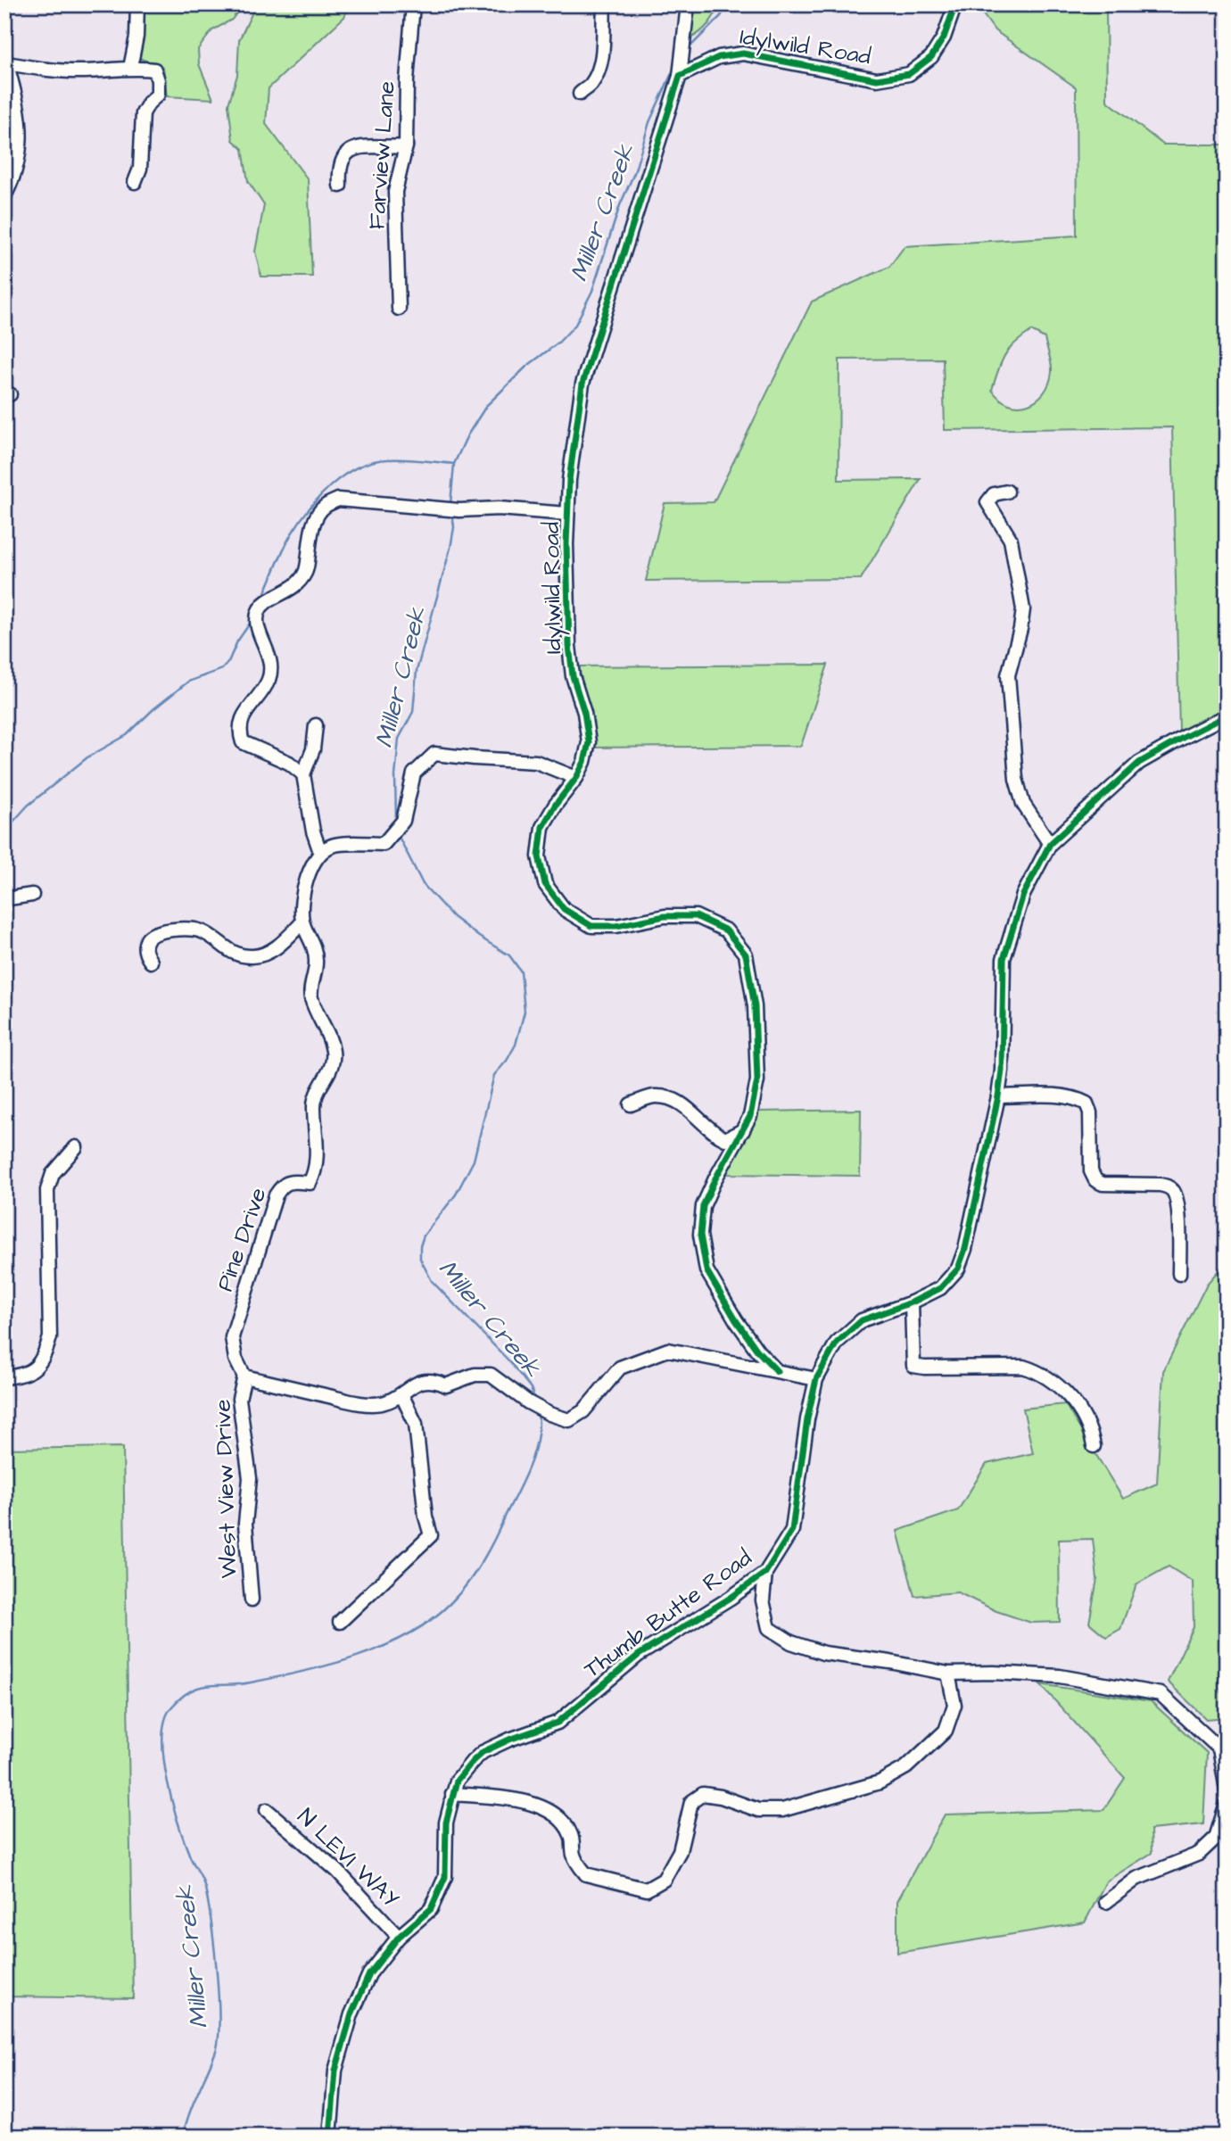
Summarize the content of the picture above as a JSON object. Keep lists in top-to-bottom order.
{
  "streets": {
    "street": [
      "Idylwild Road",
      "Farview Lane",
      "Pine Drive",
      "West View Drive",
      "Thumb Butte Road",
      "N LEVI WAY"
    ]
  },
  "crossings": [
    ["Pine Drive", "West View Drive"],
    ["Thumb Butte Road", "N LEVI WAY"]
  ],
  "water": ["Miller Creek"]
}
